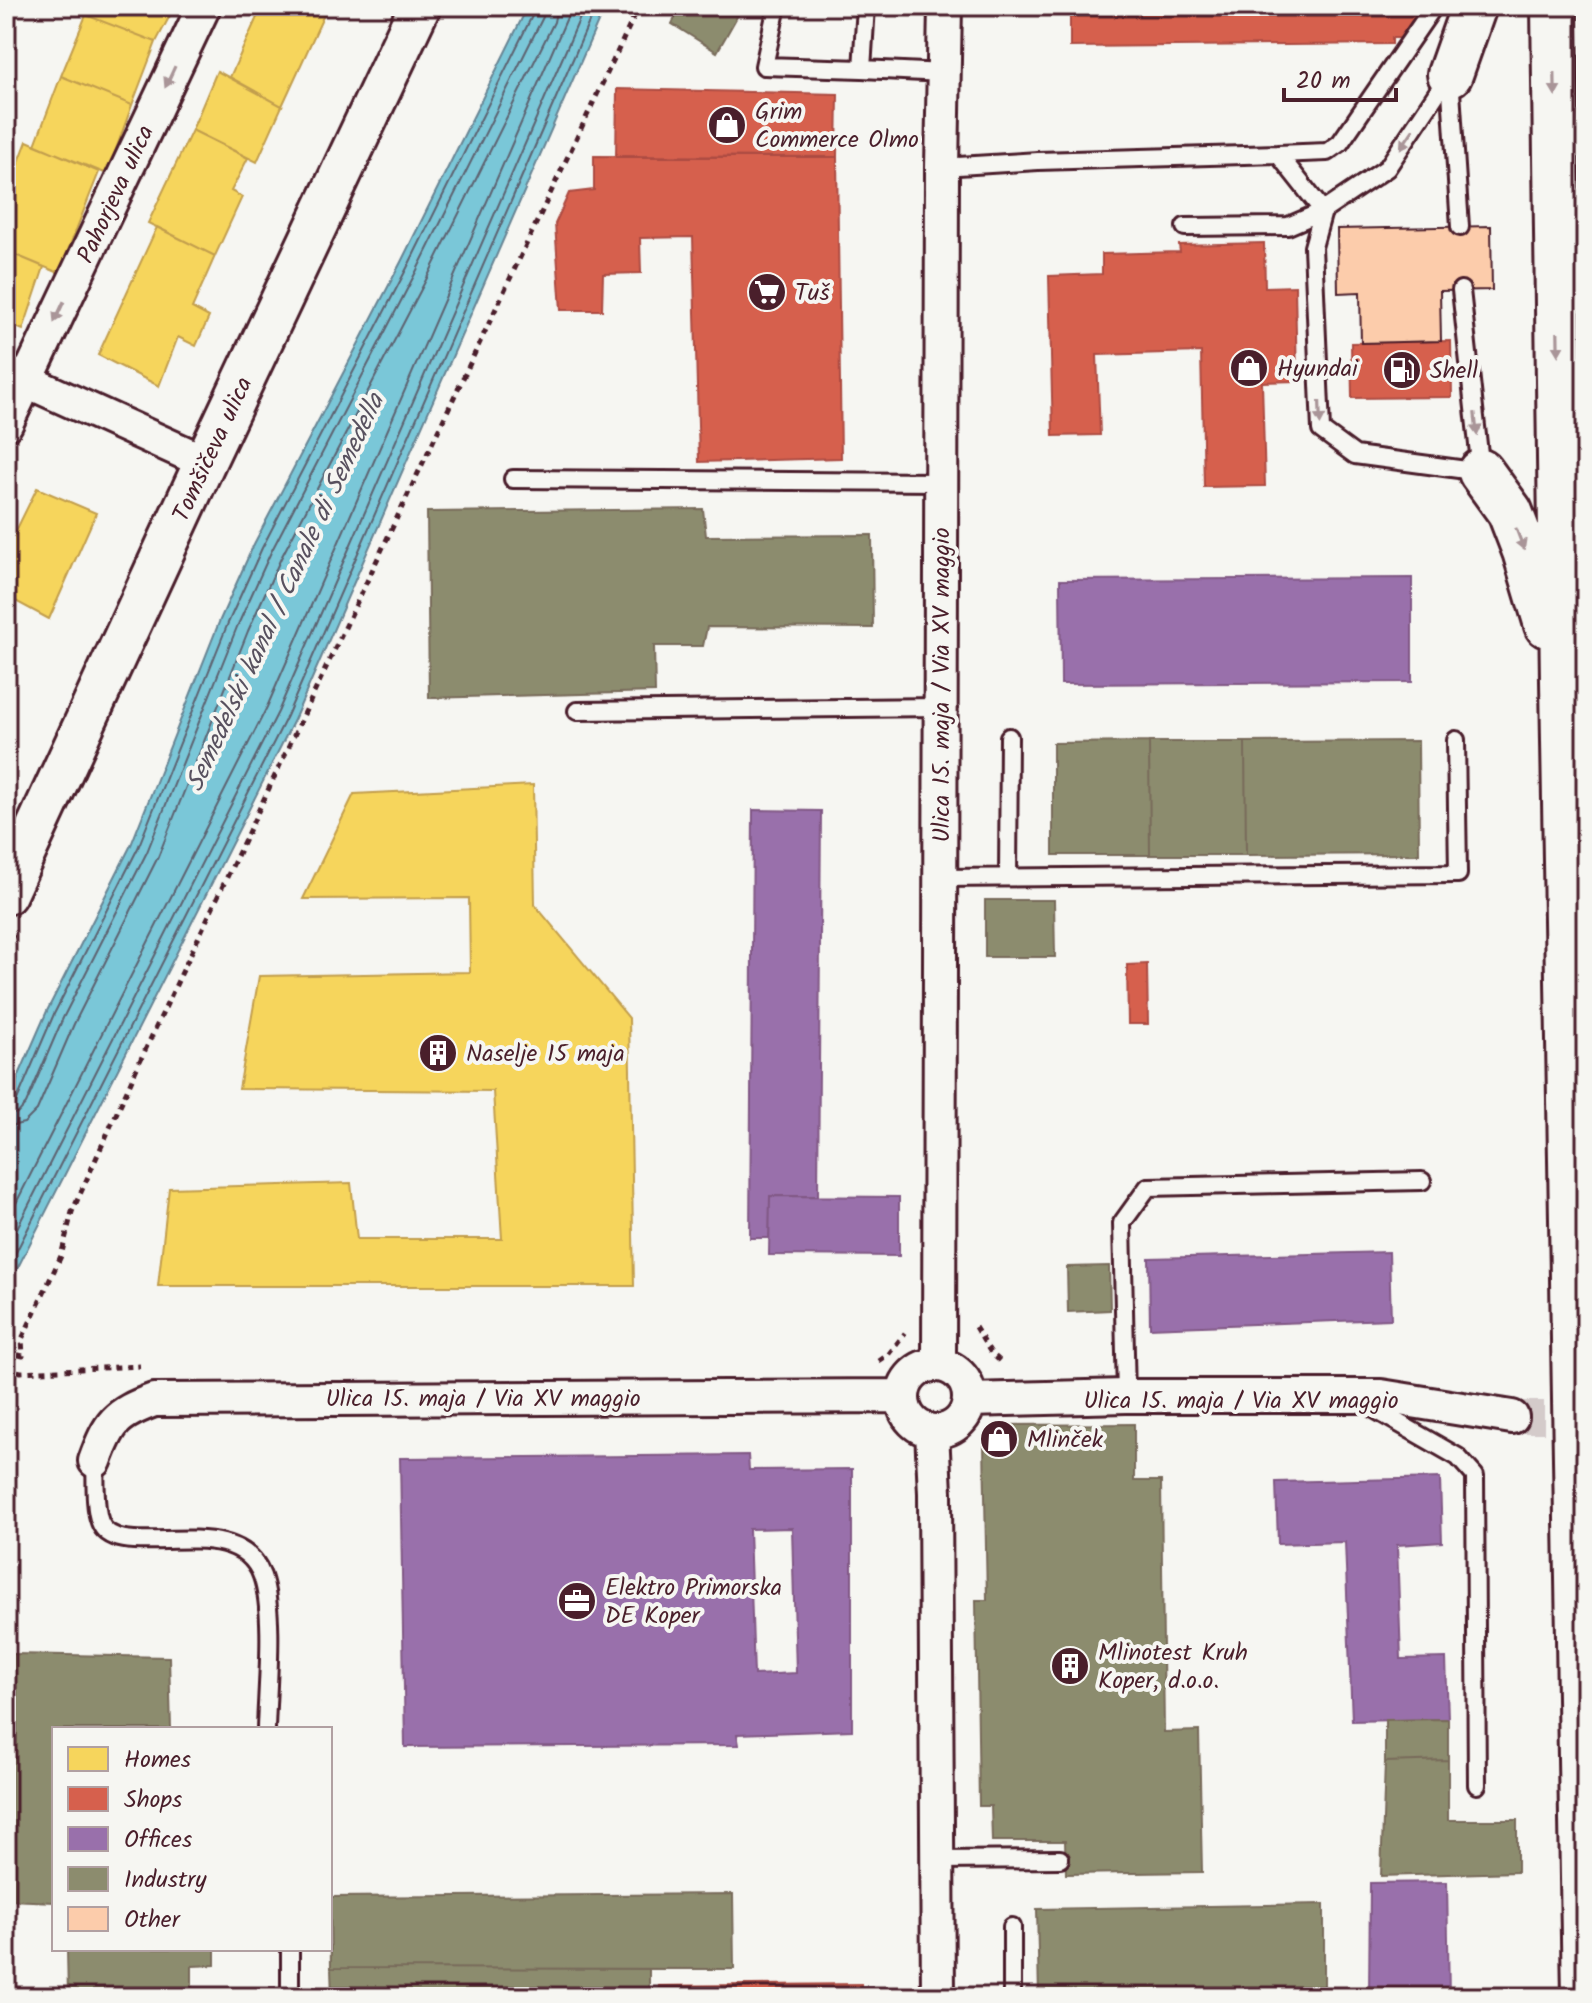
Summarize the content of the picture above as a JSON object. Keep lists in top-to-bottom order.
{
  "streets": {
    "street": ["Pahorjeva ulica", "Tomšičeva ulica", "Ulica 15. maja / Via XV maggio"]
  },
  "one_way": ["Pahorjeva ulica"],
  "water": ["Semedelski kanal / Canale di Semedella"],
  "places": {
    "shop": ["Grim Commerce Olmo", "Hyundai", "Mlinček"],
    "supermarket": ["Tuš"],
    "fuel station": ["Shell"],
    "building": ["Naselje 15 maja", "Mlinotest Kruh Koper, d.o.o."],
    "office": ["Elektro Primorska DE Koper"]
  },
  "legend": [
    "Homes",
    "Shops",
    "Offices",
    "Industry",
    "Other"
  ],
  "scale_bar": "20 m"
}
